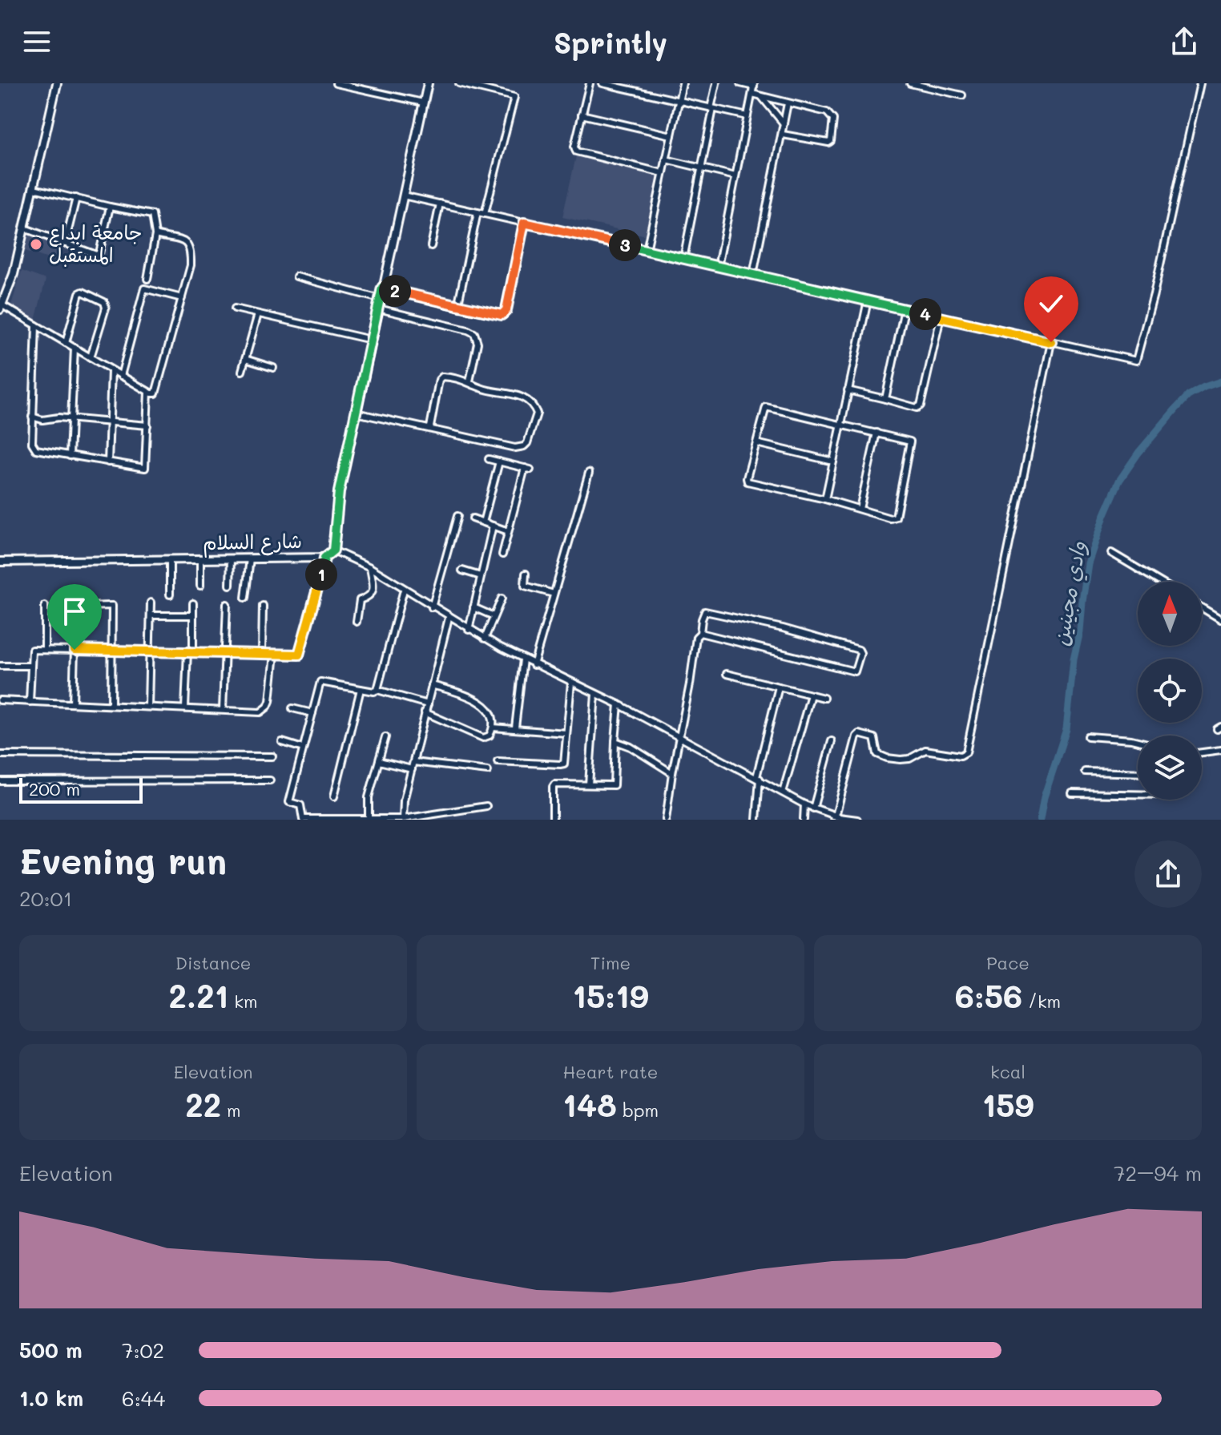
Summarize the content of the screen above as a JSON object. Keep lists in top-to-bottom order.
{
  "streets": {
    "main road": ["شارع السلام"]
  },
  "water": ["وادي مجينين"],
  "places": ["جامعة ابداع المستقبل"],
  "scale_bar": "200 m",
  "north": "top",
  "page": {
    "header": "Sprintly",
    "pins": [
      "3",
      "2",
      "4",
      "1"
    ],
    "scale": "200 m",
    "heading": ["Evening run", "20:01"],
    "stats": [
      ["Distance", "2.21 km"],
      ["Time", "15:19"],
      ["Pace", "6:56 /km"],
      ["Elevation", "22 m"],
      ["Heart rate", "148 bpm"],
      ["kcal", "159"]
    ],
    "chart": ["Elevation", "72–94 m"],
    "list": [
      {
        "name": "500 m",
        "note": "7:02"
      },
      {
        "name": "1.0 km",
        "note": "6:44"
      }
    ]
  }
}
